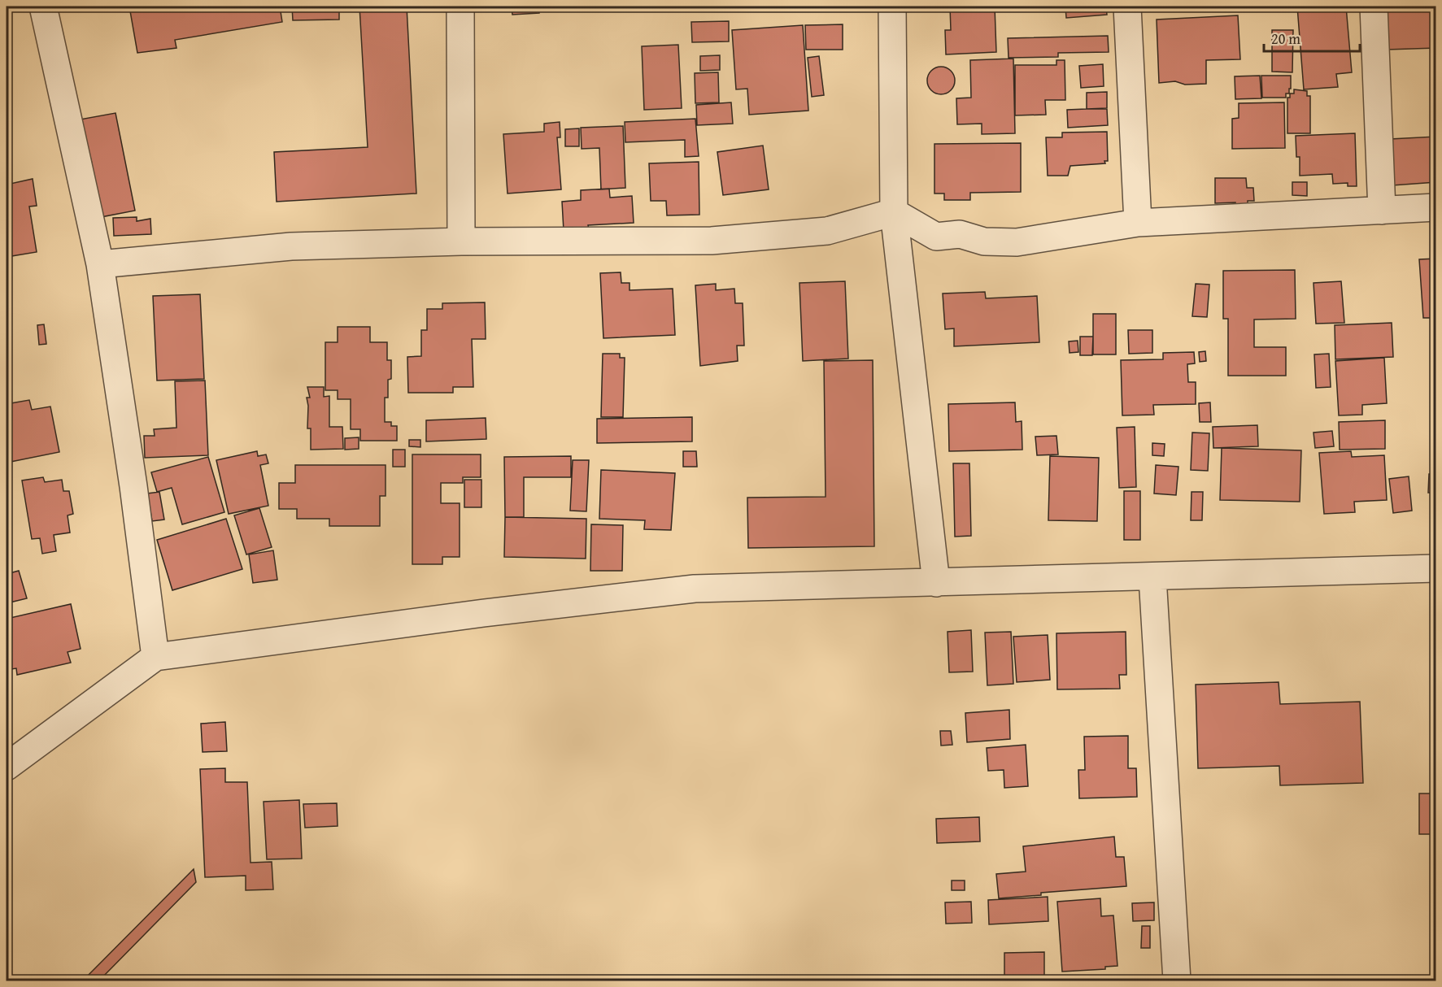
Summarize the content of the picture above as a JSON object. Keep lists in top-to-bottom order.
{
  "scale_bar": "20 m"
}
